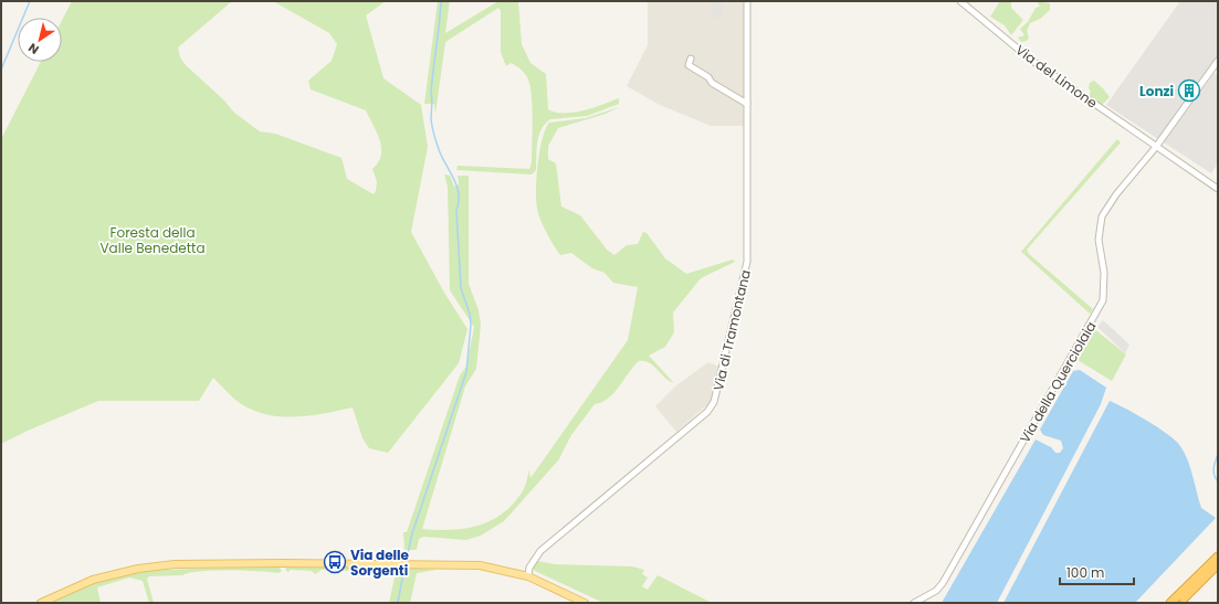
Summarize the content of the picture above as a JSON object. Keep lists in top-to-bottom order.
{
  "streets": {
    "street": ["Via del Limone", "Via di Tramontana", "Via della Querciolaia"]
  },
  "crossings": [
    ["Via del Limone", "Via della Querciolaia"]
  ],
  "parks": ["Foresta della Valle Benedetta"],
  "places": {
    "building": ["Lonzi"],
    "bus stop": ["Via delle Sorgenti"]
  },
  "scale_bar": "100 m",
  "north": "bottom left"
}
